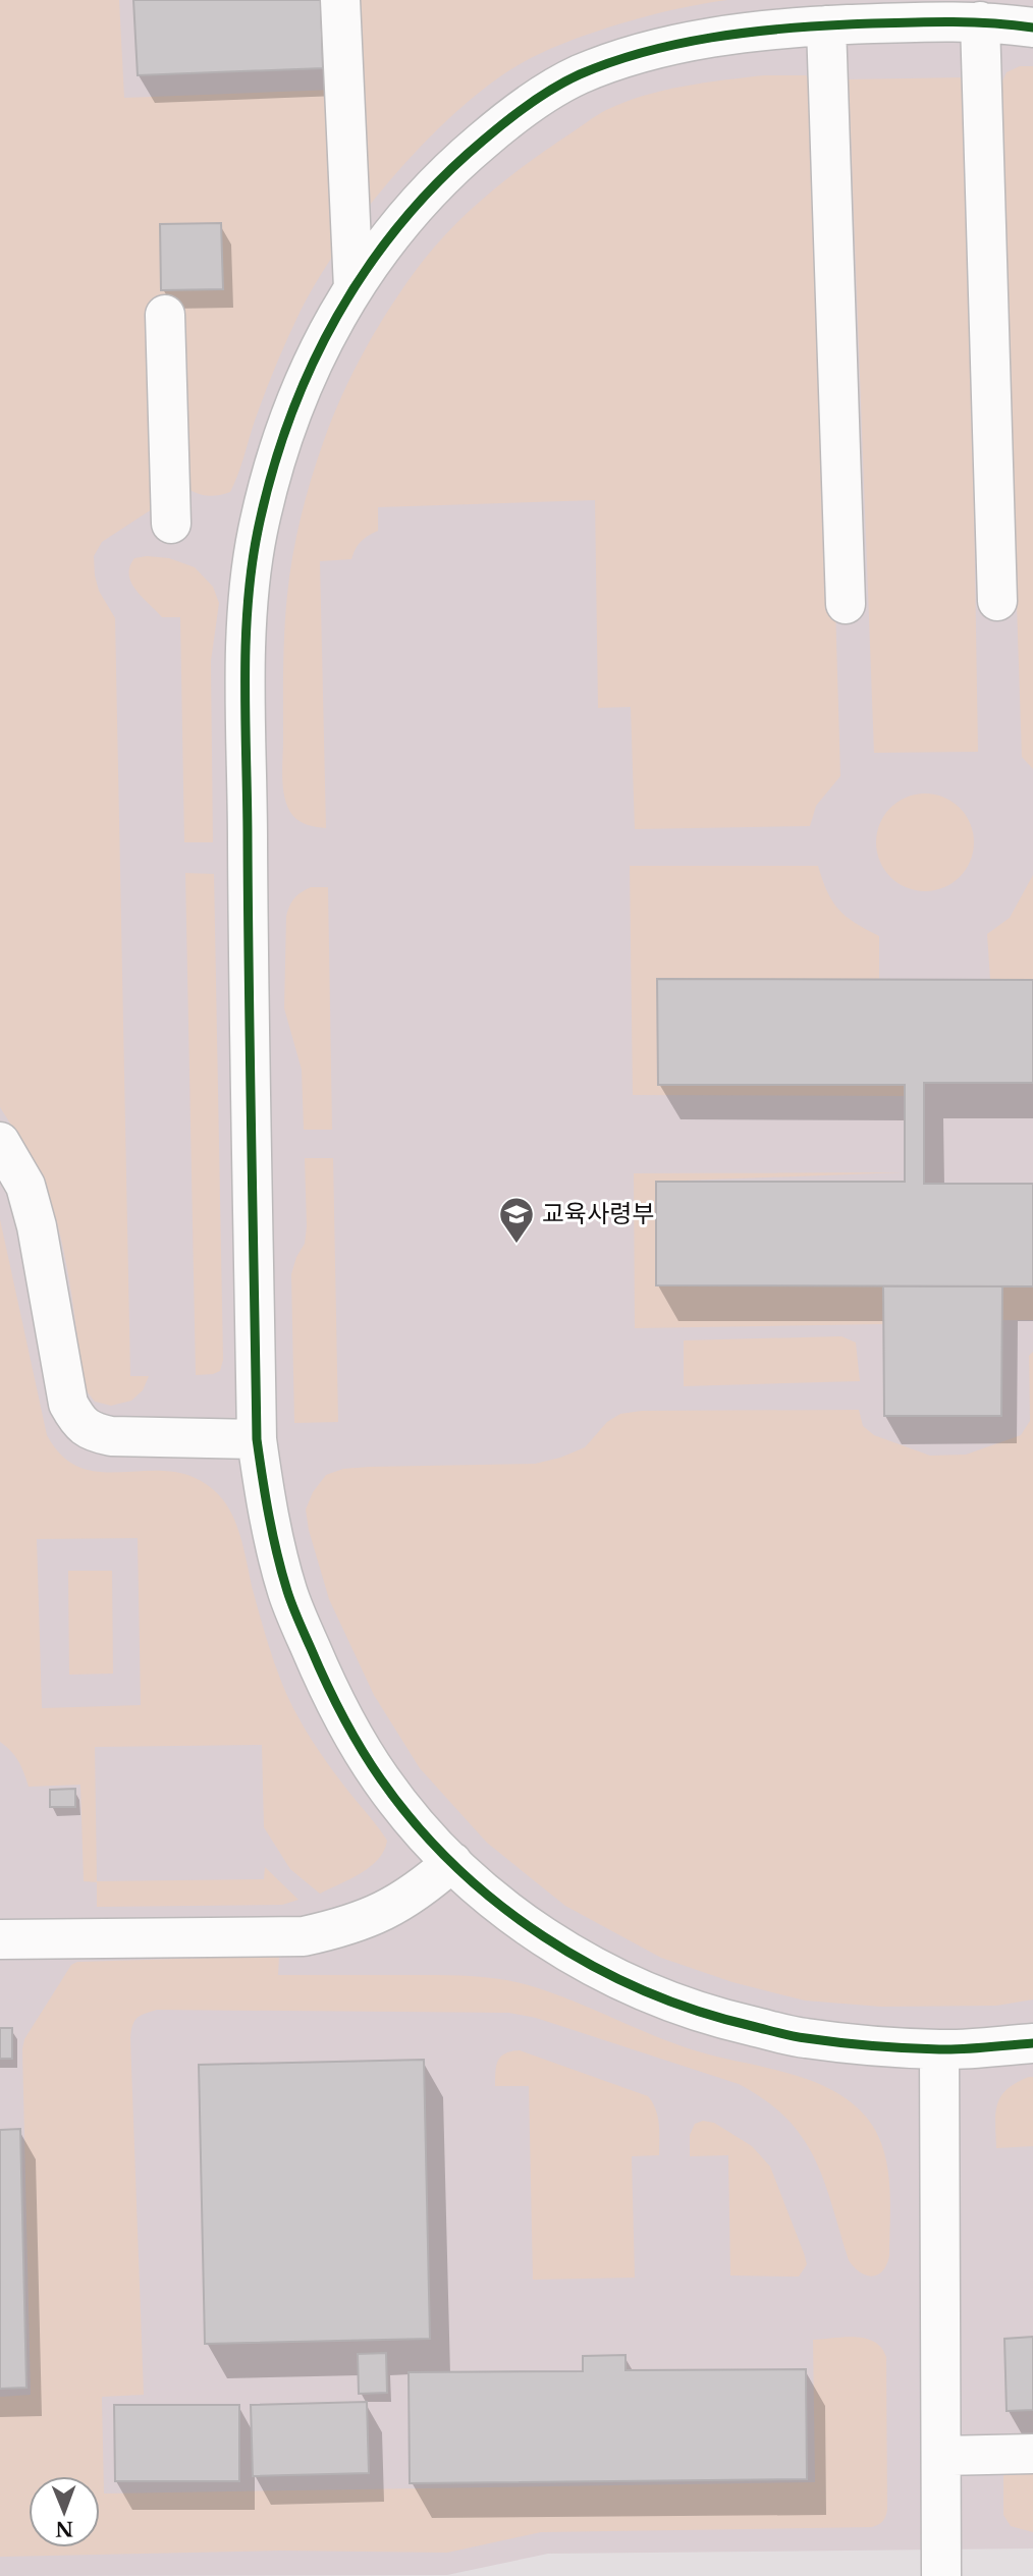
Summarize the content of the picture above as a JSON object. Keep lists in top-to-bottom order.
{
  "places": {
    "school or university": ["교육사령부"]
  },
  "north": "bottom"
}
